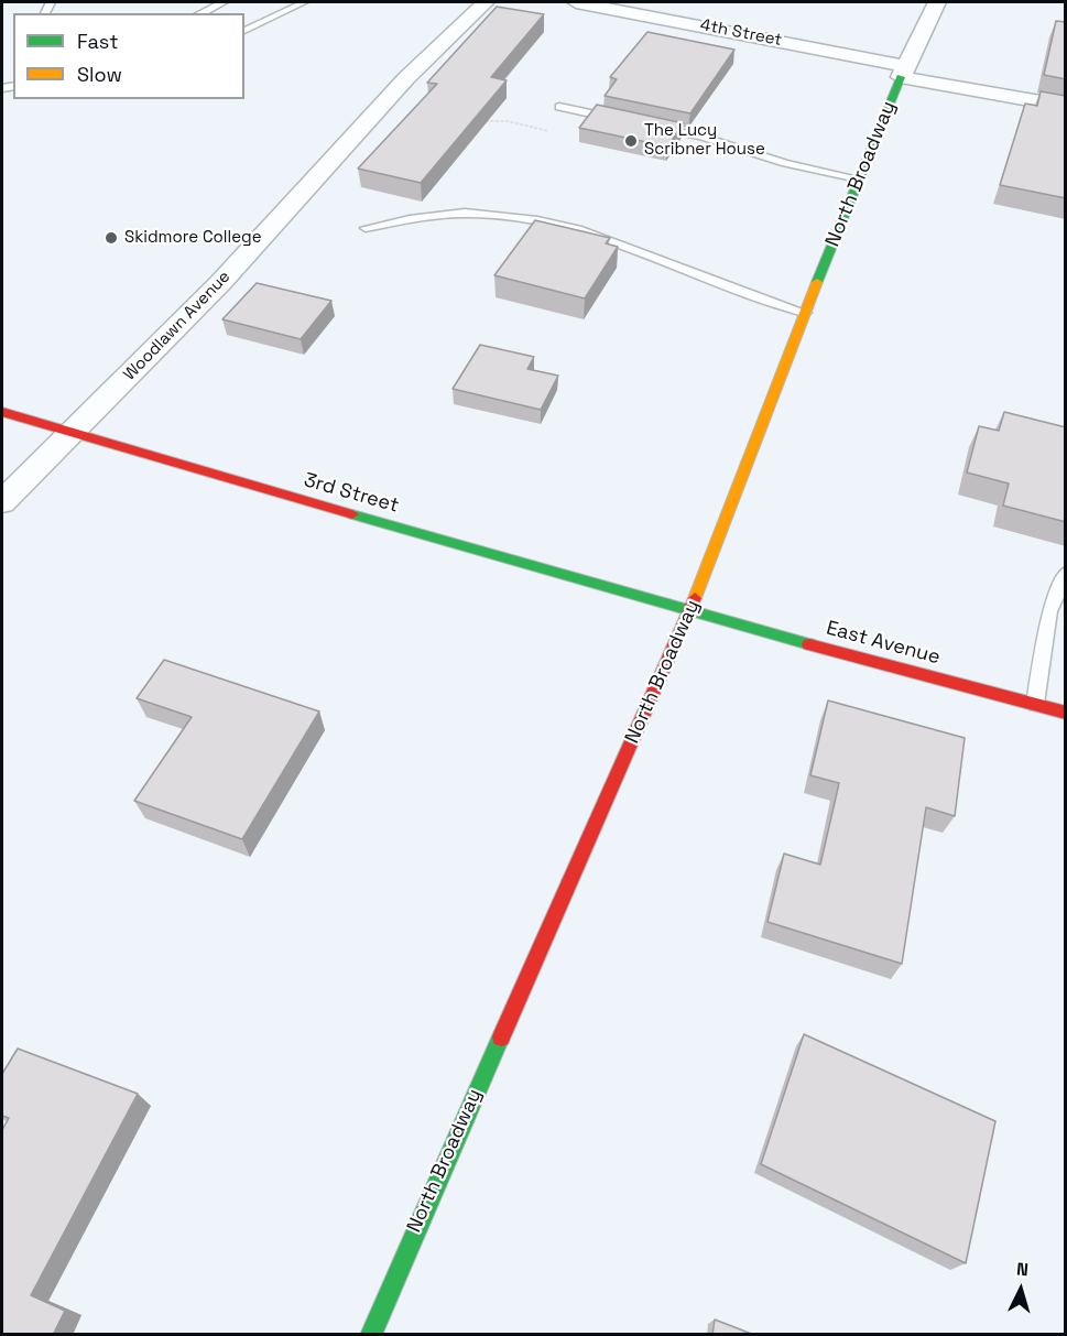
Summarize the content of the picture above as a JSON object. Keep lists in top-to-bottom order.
{
  "streets": {
    "street": [
      "4th Street",
      "North Broadway",
      "Woodlawn Avenue",
      "3rd Street",
      "East Avenue"
    ]
  },
  "crossings": [
    ["4th Street", "North Broadway"],
    ["North Broadway", "3rd Street"],
    ["North Broadway", "East Avenue"],
    ["Woodlawn Avenue", "3rd Street"],
    ["3rd Street", "East Avenue"]
  ],
  "places": ["The Lucy Scribner House", "Skidmore College"],
  "legend": ["Fast", "Slow"],
  "north": "top"
}
